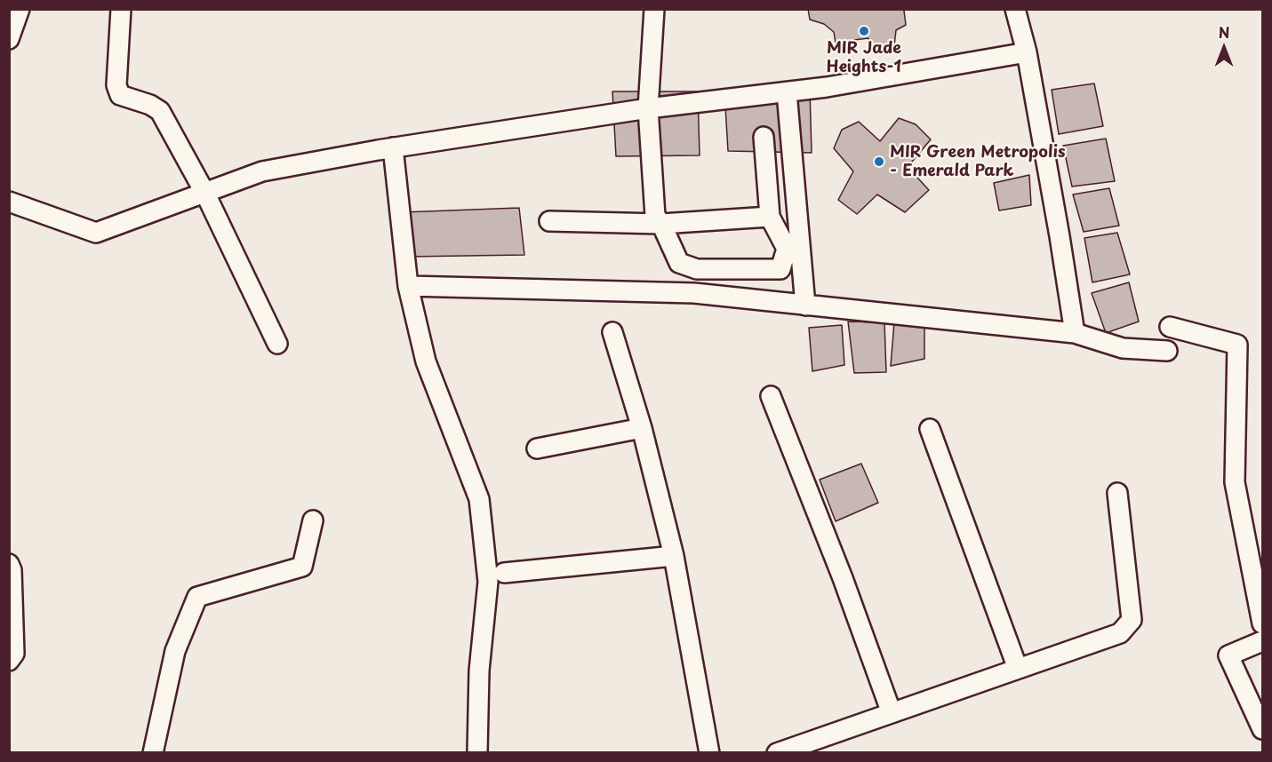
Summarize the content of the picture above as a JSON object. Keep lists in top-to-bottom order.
{
  "places": ["MIR Jade Heights-1", "MIR Green Metropolis - Emerald Park"],
  "north": "top"
}
